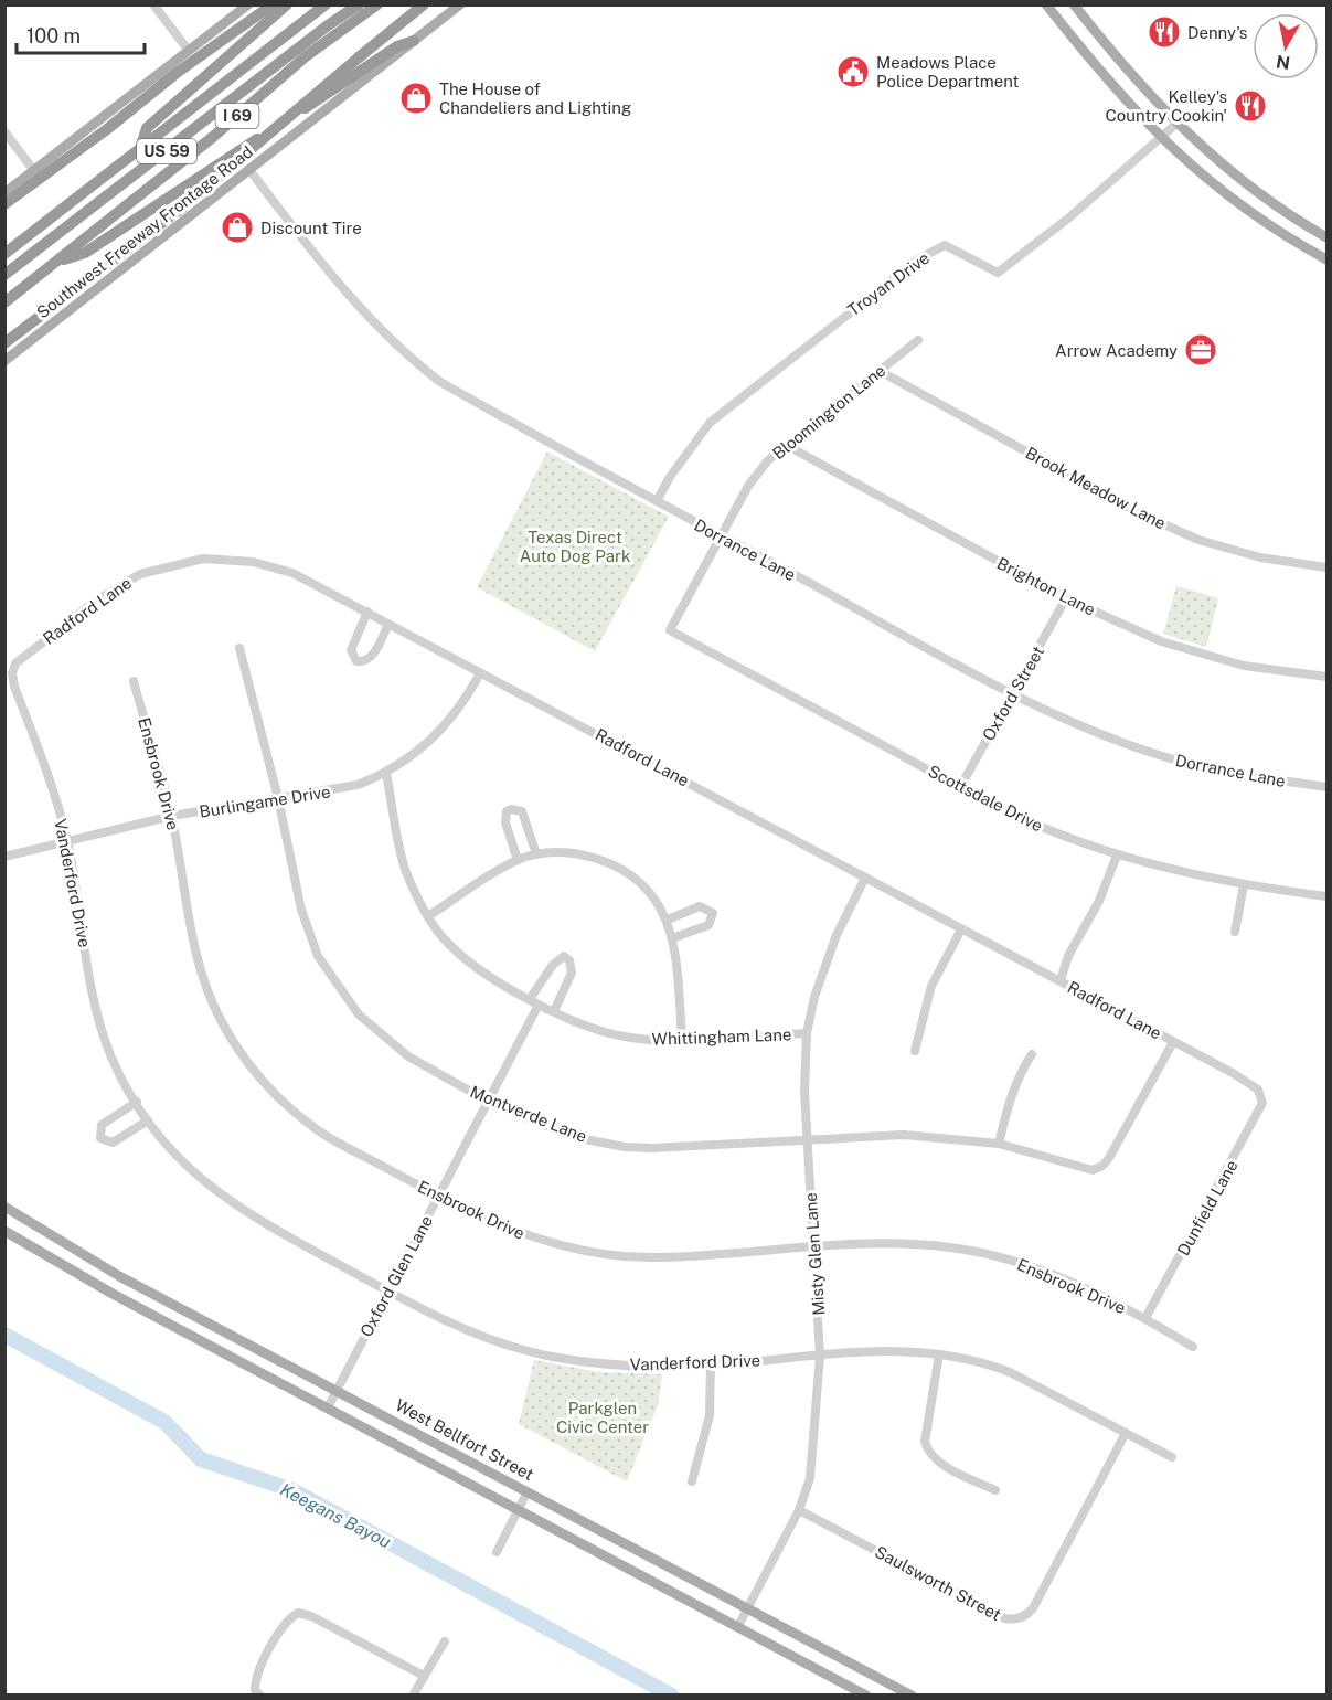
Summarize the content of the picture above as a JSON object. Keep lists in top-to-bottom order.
{
  "streets": {
    "highway": ["I 69", "US 59"],
    "main road": ["Southwest Freeway Frontage Road", "West Bellfort Street"],
    "street": [
      "Troyan Drive",
      "Bloomington Lane",
      "Brook Meadow Lane",
      "Dorrance Lane",
      "Brighton Lane",
      "Radford Lane",
      "Oxford Street",
      "Ensbrook Drive",
      "Scottsdale Drive",
      "Burlingame Drive",
      "Vanderford Drive",
      "Whittingham Lane",
      "Montverde Lane",
      "Dunfield Lane",
      "Misty Glen Lane",
      "Oxford Glen Lane",
      "Saulsworth Street"
    ]
  },
  "crossings": [
    ["Southwest Freeway Frontage Road", "Dorrance Lane"],
    ["Troyan Drive", "Dorrance Lane"],
    ["Bloomington Lane", "Brook Meadow Lane"],
    ["Bloomington Lane", "Dorrance Lane"],
    ["Bloomington Lane", "Brighton Lane"],
    ["Bloomington Lane", "Scottsdale Drive"],
    ["Dorrance Lane", "Oxford Street"],
    ["Brighton Lane", "Oxford Street"],
    ["Radford Lane", "Burlingame Drive"],
    ["Radford Lane", "Vanderford Drive"],
    ["Radford Lane", "Montverde Lane"],
    ["Radford Lane", "Dunfield Lane"],
    ["Radford Lane", "Misty Glen Lane"],
    ["Oxford Street", "Scottsdale Drive"],
    ["Ensbrook Drive", "Burlingame Drive"],
    ["Ensbrook Drive", "Dunfield Lane"],
    ["Ensbrook Drive", "Misty Glen Lane"],
    ["Ensbrook Drive", "Oxford Glen Lane"],
    ["Burlingame Drive", "Vanderford Drive"],
    ["Burlingame Drive", "Whittingham Lane"],
    ["Burlingame Drive", "Montverde Lane"],
    ["Vanderford Drive", "Misty Glen Lane"],
    ["Vanderford Drive", "Oxford Glen Lane"],
    ["Vanderford Drive", "Saulsworth Street"],
    ["Whittingham Lane", "Misty Glen Lane"],
    ["Whittingham Lane", "Oxford Glen Lane"],
    ["Montverde Lane", "Misty Glen Lane"],
    ["Montverde Lane", "Oxford Glen Lane"],
    ["Misty Glen Lane", "West Bellfort Street"],
    ["Misty Glen Lane", "Saulsworth Street"],
    ["Oxford Glen Lane", "West Bellfort Street"]
  ],
  "water": ["Keegans Bayou"],
  "parks": ["Texas Direct Auto Dog Park", "Parkglen Civic Center"],
  "places": {
    "restaurant": ["Denny's", "Kelley's Country Cookin'"],
    "public building": ["Meadows Place Police Department"],
    "shop": ["The House of Chandeliers and Lighting", "Discount Tire"],
    "office": ["Arrow Academy"]
  },
  "scale_bar": "100 m",
  "north": "bottom"
}
